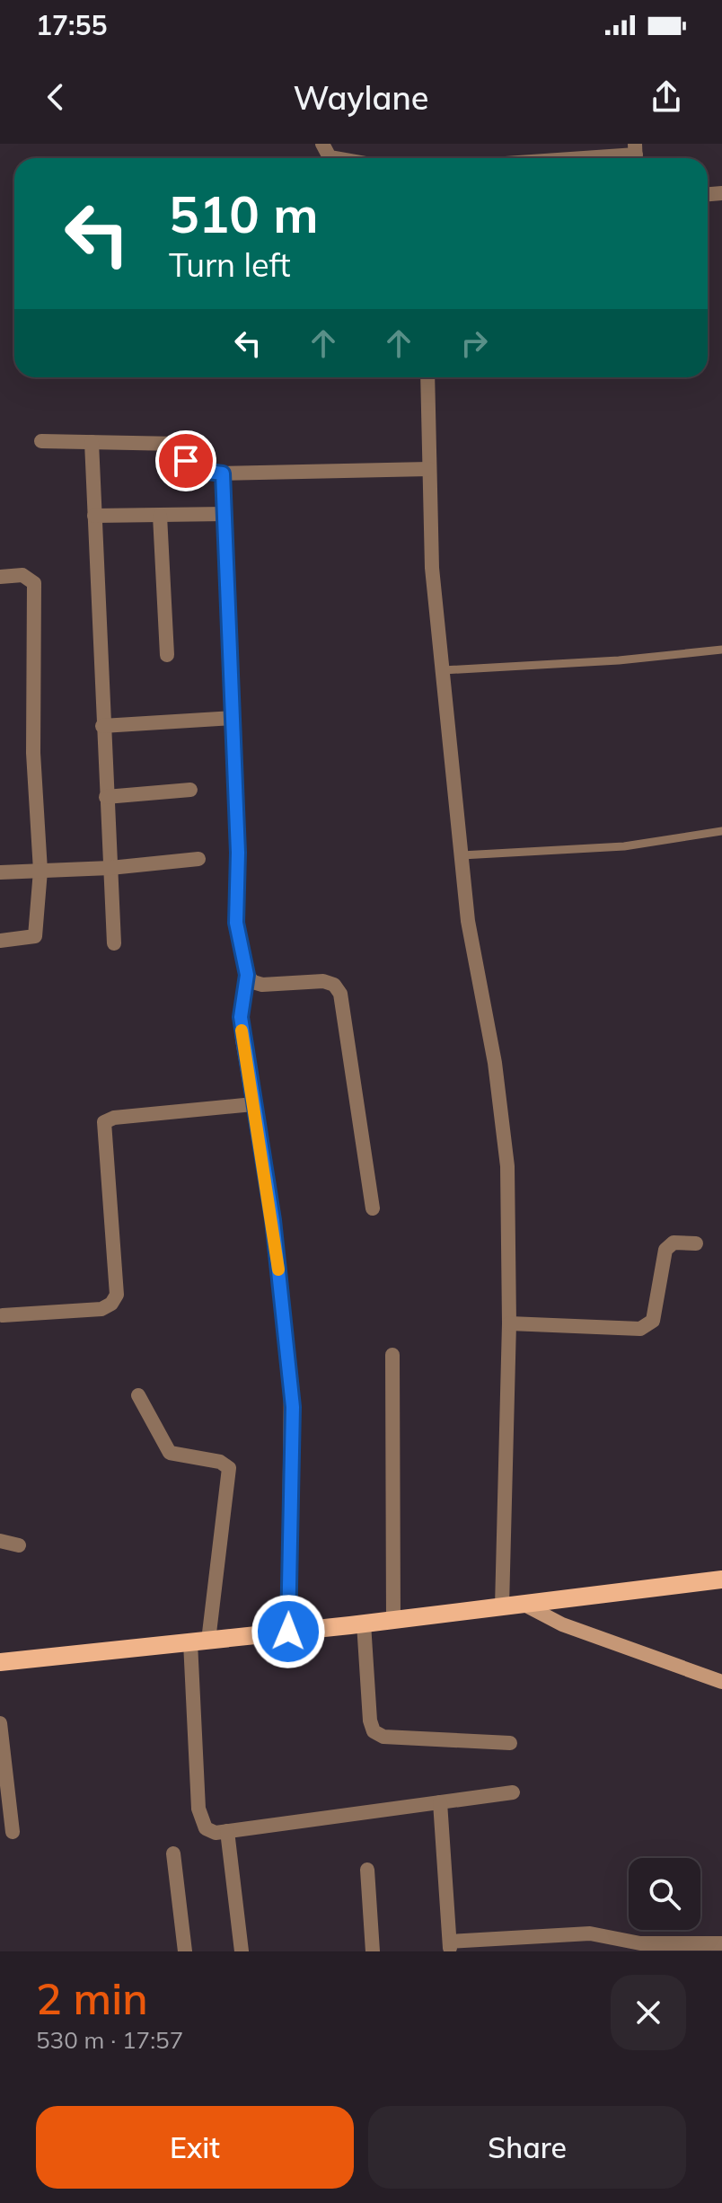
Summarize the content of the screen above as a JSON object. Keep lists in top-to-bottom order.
{
  "page": {
    "status": "17:55",
    "header": "Waylane",
    "turn": ["510 m", "Turn left"],
    "heading": ["2 min", "530 m · 17:57"],
    "buttons": ["Exit", "Share"]
  }
}
